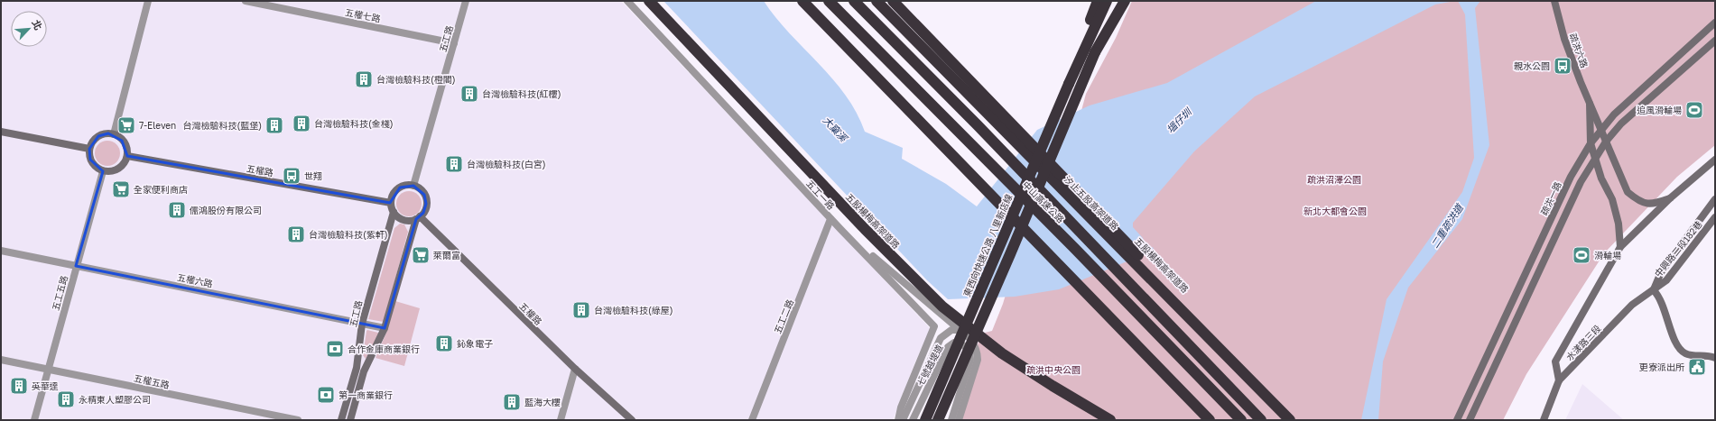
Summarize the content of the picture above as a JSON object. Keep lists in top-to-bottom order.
{
  "streets": {
    "highway": [
      "中山高速公路",
      "汐止五股高架道路",
      "五股楊梅高架道路",
      "東西向快速公路 八里新店線"
    ],
    "street": [
      "五權七路",
      "五工路",
      "疏洪六路",
      "五權路",
      "五工一路",
      "疏洪一路",
      "中興路二段182巷",
      "五權六路",
      "五工五路",
      "五工二路",
      "水漾路三段",
      "七號越堤道",
      "五權五路"
    ]
  },
  "crossings": [
    ["五權七路", "五工路"],
    ["五工路", "五權路"],
    ["五工路", "五權六路"],
    ["疏洪六路", "疏洪一路"],
    ["五權路", "五工五路"],
    ["五工一路", "五工二路"],
    ["中興路二段182巷", "水漾路三段"],
    ["五權六路", "五工五路"],
    ["五工五路", "五權五路"]
  ],
  "water": ["塭仔圳", "大窠溪", "二重疏洪道"],
  "parks": ["疏洪沼澤公園", "新北大都會公園", "疏洪中央公園"],
  "places": {
    "bus stop": ["親水公園", "世翔"],
    "building": [
      "台灣檢驗科技(橙閣)",
      "台灣檢驗科技(紅樓)",
      "台灣檢驗科技(金棧)",
      "台灣檢驗科技(藍堡)",
      "台灣檢驗科技(白宮)",
      "儒鴻股份有限公司",
      "台灣檢驗科技(紫軒)",
      "台灣檢驗科技(綠屋)",
      "鈊象電子",
      "英華達",
      "永精東人塑膠公司",
      "藍海大樓"
    ],
    "sports": ["追風滑輪場", "滑輪場"],
    "supermarket": ["7-Eleven", "全家便利商店", "萊爾富"],
    "bank": ["合作金庫商業銀行", "第一商業銀行"],
    "public building": ["更寮派出所"]
  },
  "north": "top right"
}
